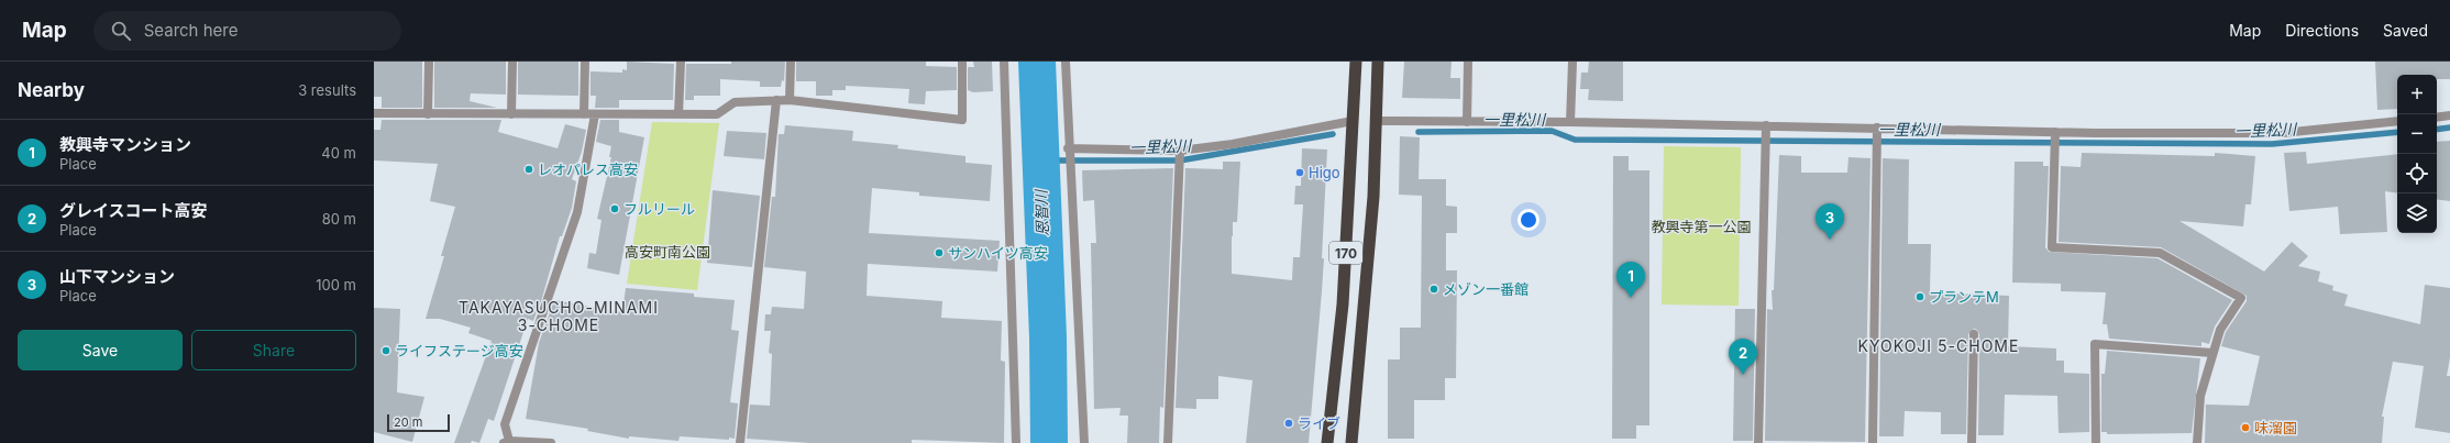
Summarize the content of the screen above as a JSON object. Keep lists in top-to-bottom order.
{
  "streets": {
    "highway": ["170"]
  },
  "districts": ["TAKAYASUCHO-MINAMI 3-CHOME", "KYOKOJI 5-CHOME"],
  "water": ["一里松川", "恩智川"],
  "parks": ["教興寺第一公園", "高安町南公園"],
  "places": [
    "レオパレス高安",
    "Higo",
    "フルリール",
    "サンハイツ高安",
    "メゾン一番館",
    "プランテM",
    "ライフステージ高安",
    "ライブ",
    "味溜園"
  ],
  "scale_bar": "20 m",
  "page": {
    "header": "Map",
    "search": "Search here",
    "nav": ["Map", "Directions", "Saved"],
    "heading": ["Nearby", "3 results"],
    "map_buttons": ["+", "−"],
    "list": [
      {
        "mark": "1",
        "name": "教興寺マンション",
        "note": "Place",
        "value": "40 m"
      },
      {
        "mark": "2",
        "name": "グレイスコート高安",
        "note": "Place",
        "value": "80 m"
      },
      {
        "mark": "3",
        "name": "山下マンション",
        "note": "Place",
        "value": "100 m"
      }
    ],
    "pins": ["3", "1", "2"],
    "buttons": ["Save", "Share"],
    "scale": "20 m"
  }
}
